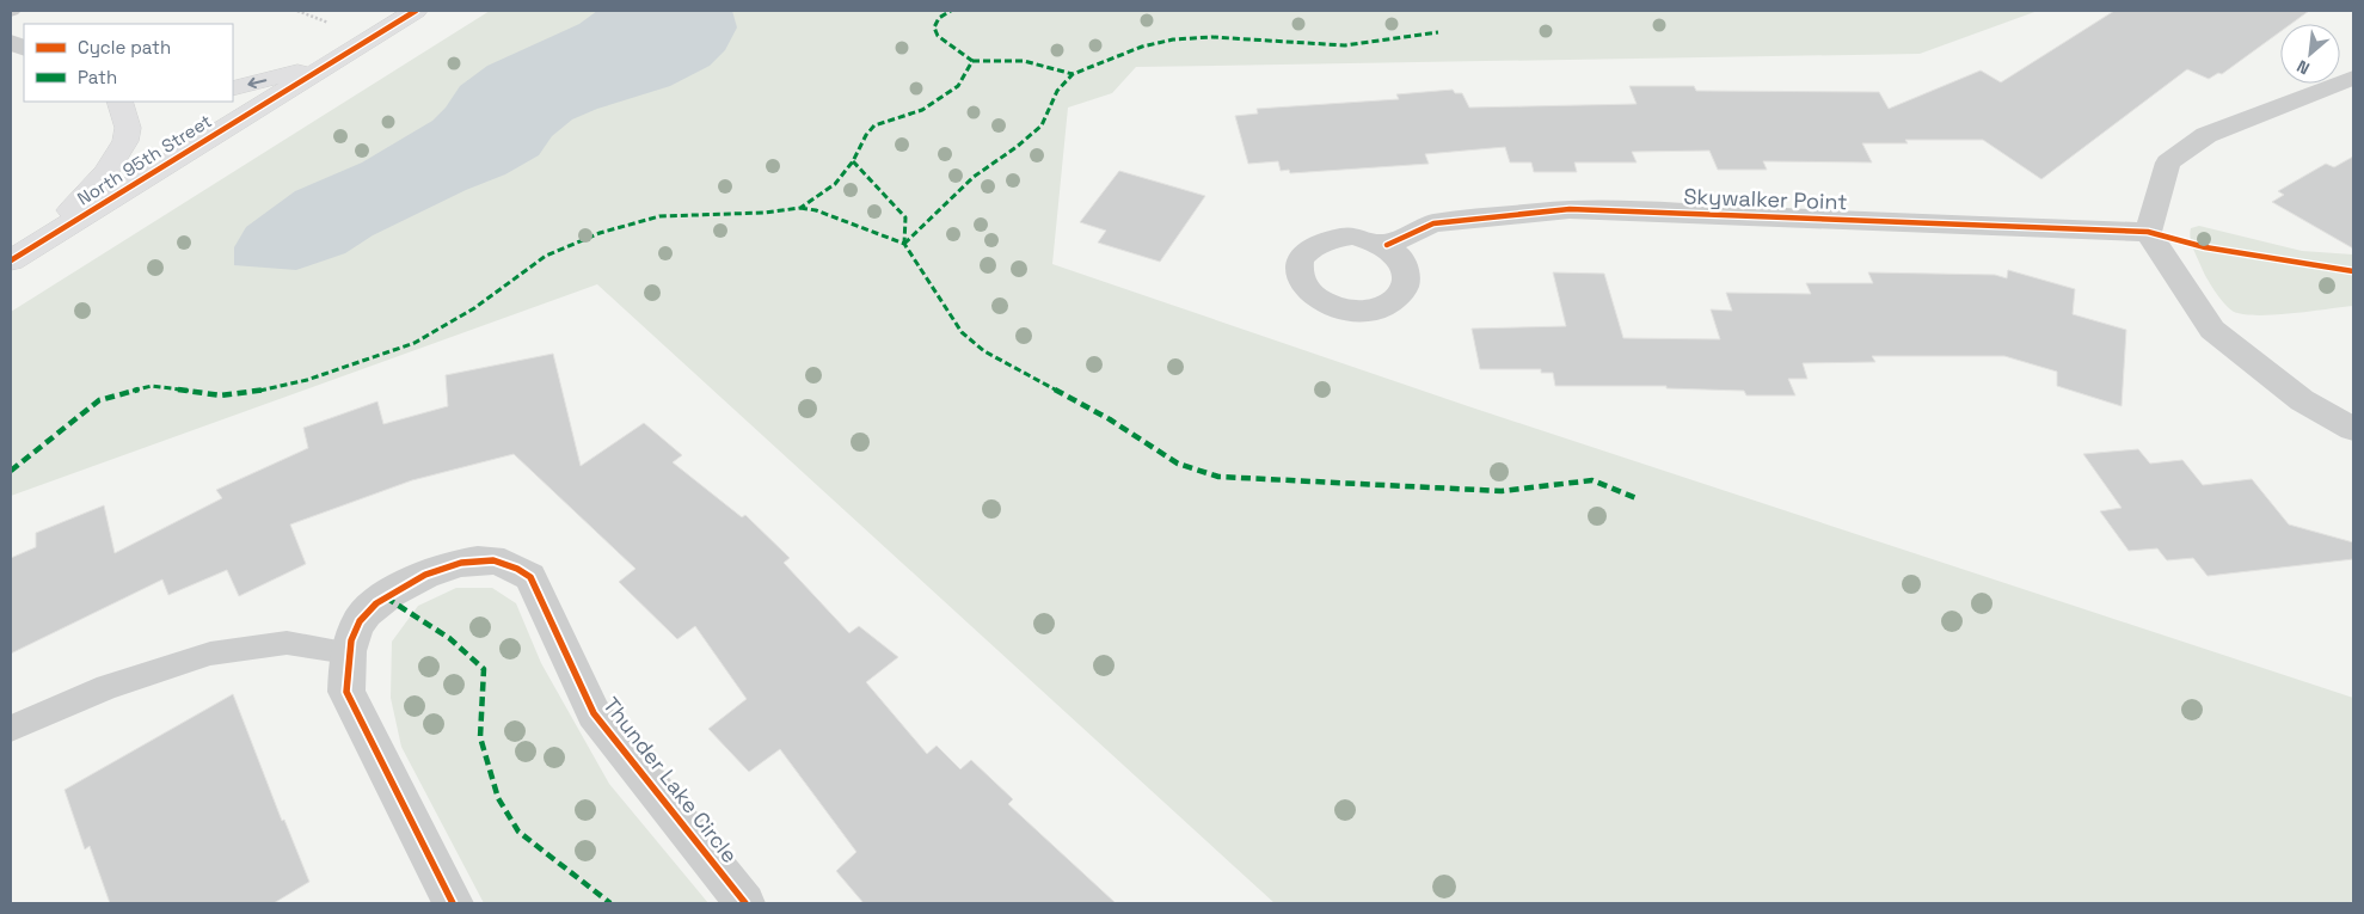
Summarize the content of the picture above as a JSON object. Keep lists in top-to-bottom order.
{
  "streets": {
    "main road": ["North 95th Street"],
    "street": ["Skywalker Point", "Thunder Lake Circle"]
  },
  "legend": ["Cycle path", "Path"],
  "north": "bottom left"
}
